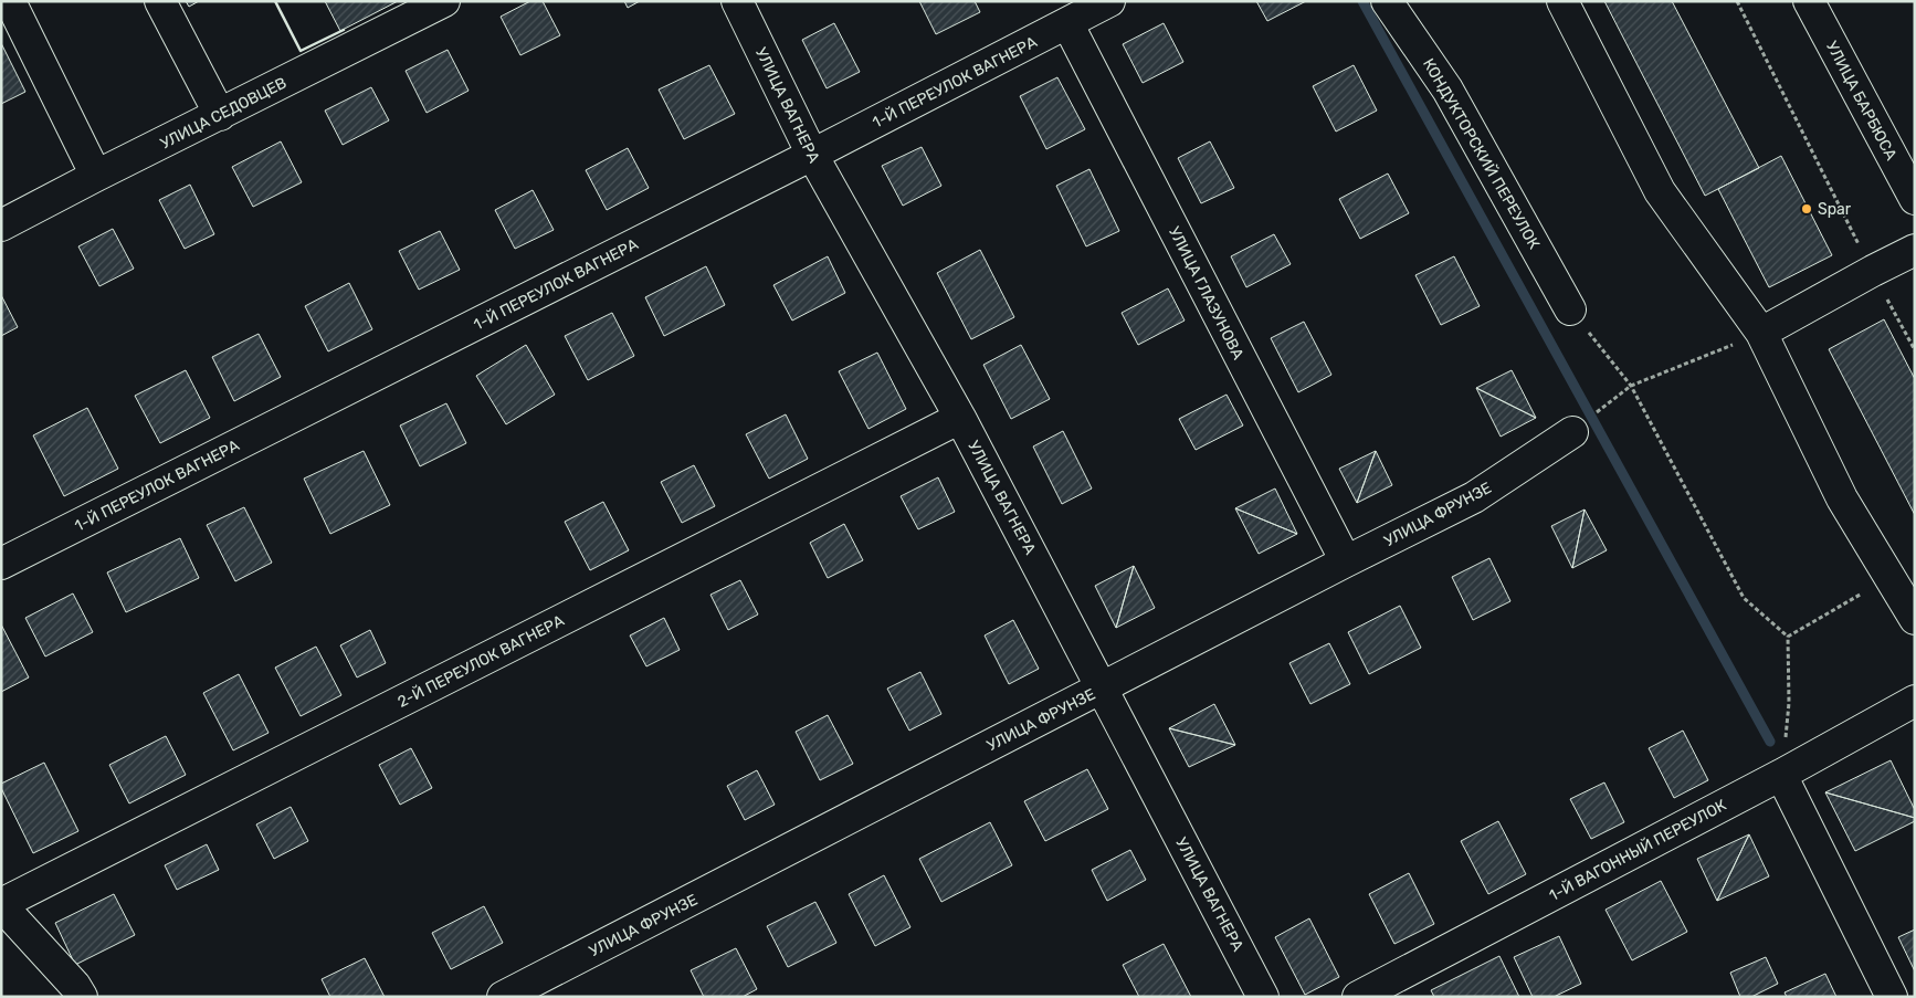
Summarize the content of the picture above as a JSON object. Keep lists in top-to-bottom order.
{
  "streets": {
    "street": [
      "1-Й ПЕРЕУЛОК ВАГНЕРА",
      "УЛИЦА БАРБЮСА",
      "УЛИЦА ВАГНЕРА",
      "УЛИЦА СЕДОВЦЕВ",
      "КОНДУКТОРСКИЙ ПЕРЕУЛОК",
      "УЛИЦА ГЛАЗУНОВА",
      "УЛИЦА ФРУНЗЕ",
      "2-Й ПЕРЕУЛОК ВАГНЕРА",
      "1-Й ВАГОННЫЙ ПЕРЕУЛОК"
    ]
  },
  "crossings": [
    ["1-Й ПЕРЕУЛОК ВАГНЕРА", "УЛИЦА ВАГНЕРА"],
    ["1-Й ПЕРЕУЛОК ВАГНЕРА", "УЛИЦА ГЛАЗУНОВА"],
    ["УЛИЦА ВАГНЕРА", "УЛИЦА ФРУНЗЕ"],
    ["УЛИЦА ВАГНЕРА", "2-Й ПЕРЕУЛОК ВАГНЕРА"],
    ["УЛИЦА ГЛАЗУНОВА", "УЛИЦА ФРУНЗЕ"]
  ],
  "places": ["Spar"]
}
